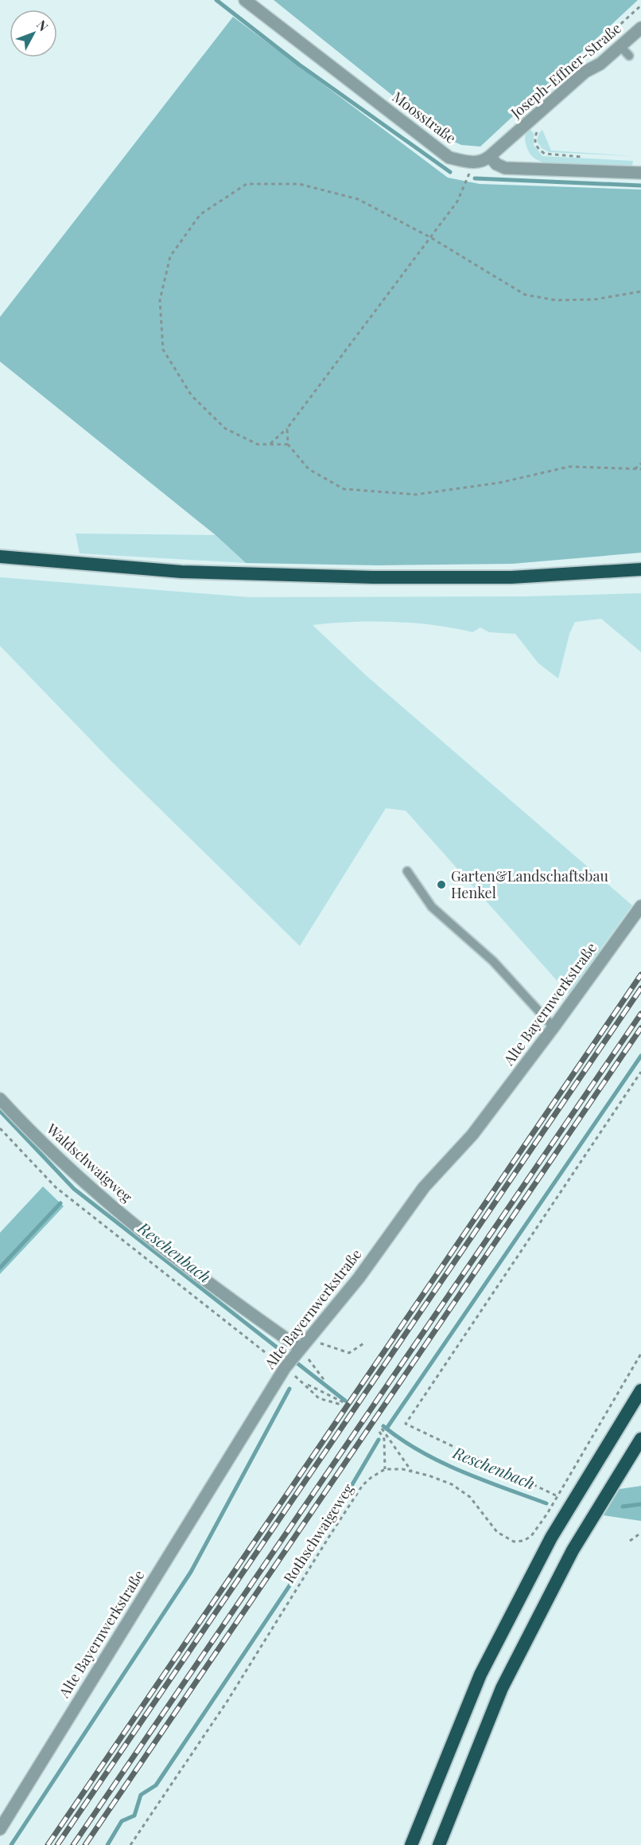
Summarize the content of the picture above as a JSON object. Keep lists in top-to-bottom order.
{
  "streets": {
    "street": [
      "Joseph-Effner-Straße",
      "Moosstraße",
      "Alte Bayernwerkstraße",
      "Waldschwaigweg"
    ],
    "path": ["Rothschwaigeweg"]
  },
  "crossings": [
    ["Alte Bayernwerkstraße", "Waldschwaigweg"]
  ],
  "water": ["Reschenbach"],
  "places": ["Garten&Landschaftsbau Henkel"],
  "north": "top right"
}
